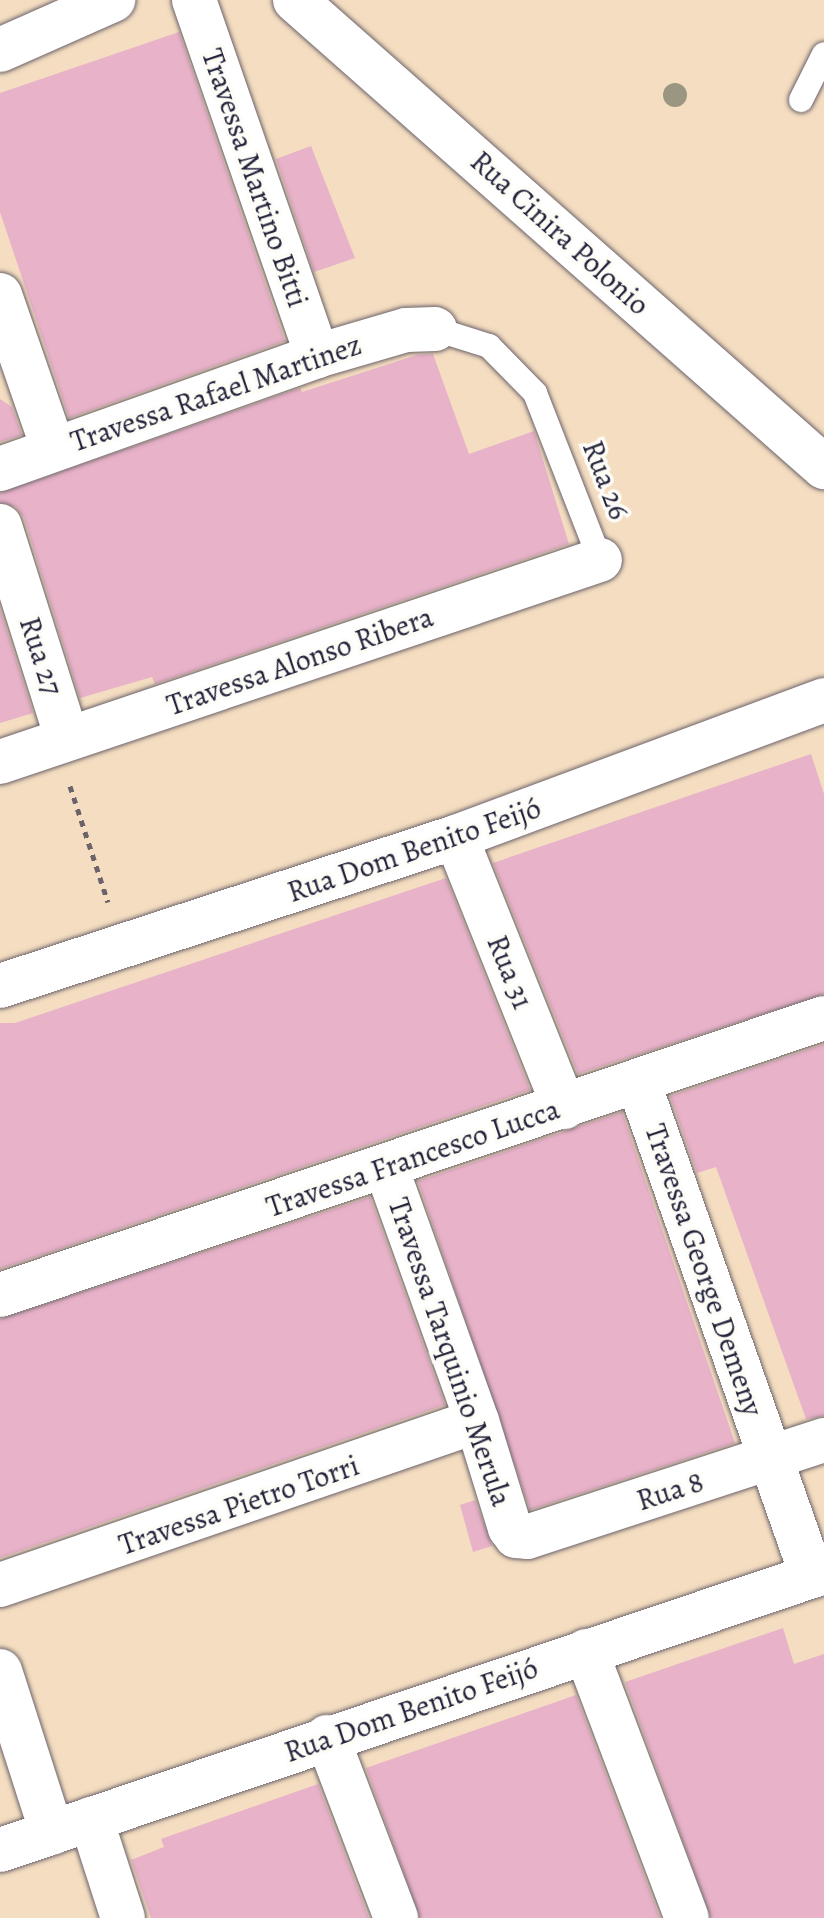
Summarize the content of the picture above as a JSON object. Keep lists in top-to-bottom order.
{
  "streets": {
    "street": [
      "Travessa Martino Bitti",
      "Rua Cinira Polonio",
      "Travessa Rafael Martinez",
      "Rua 27",
      "Travessa Alonso Ribera",
      "Rua Dom Benito Feijó",
      "Rua 31",
      "Travessa Francesco Lucca",
      "Travessa George Demeny",
      "Travessa Tarquinio Merula",
      "Rua 8",
      "Travessa Pietro Torri"
    ],
    "lane": ["Rua 26"]
  },
  "crossings": [
    ["Travessa Martino Bitti", "Travessa Rafael Martinez"],
    ["Travessa Rafael Martinez", "Rua 26"],
    ["Rua 26", "Travessa Alonso Ribera"],
    ["Rua 27", "Travessa Alonso Ribera"],
    ["Rua Dom Benito Feijó", "Rua 31"],
    ["Rua Dom Benito Feijó", "Travessa George Demeny"],
    ["Rua 31", "Travessa Francesco Lucca"],
    ["Travessa Francesco Lucca", "Travessa George Demeny"],
    ["Travessa Francesco Lucca", "Travessa Tarquinio Merula"],
    ["Travessa George Demeny", "Rua 8"],
    ["Travessa Tarquinio Merula", "Rua 8"],
    ["Travessa Tarquinio Merula", "Travessa Pietro Torri"]
  ]
}
